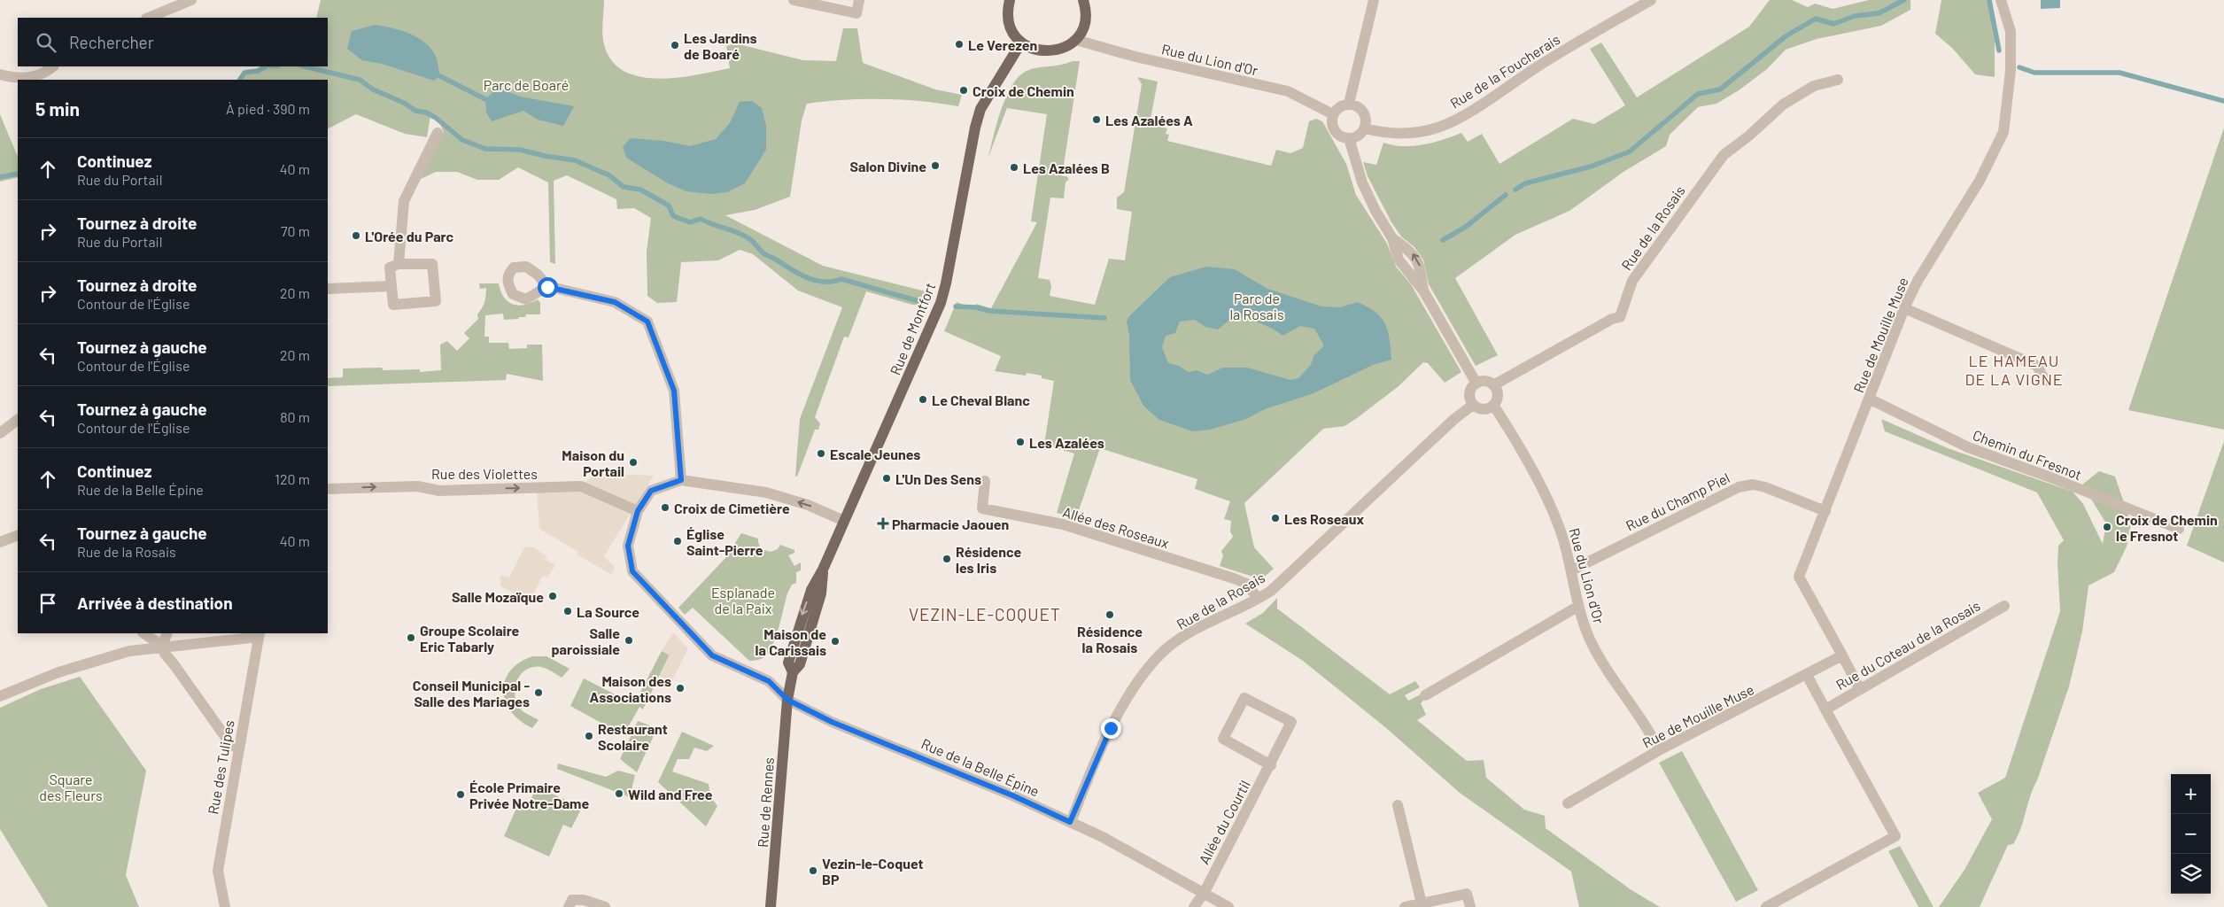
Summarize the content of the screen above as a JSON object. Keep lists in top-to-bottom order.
{
  "streets": {
    "main road": ["Rue de Montfort", "Rue de Rennes"],
    "street": [
      "Rue du Lion d'Or",
      "Rue de la Foucherais",
      "Rue de la Rosais",
      "Rue de Mouille Muse",
      "Chemin du Fresnot",
      "Rue des Violettes",
      "Rue du Champ Piel",
      "Allée des Roseaux",
      "Rue du Coteau de la Rosais",
      "Rue des Tulipes",
      "Rue de la Belle Épine",
      "Allée du Courtil"
    ]
  },
  "crossings": [
    ["Rue du Lion d'Or", "Rue de la Foucherais"],
    ["Rue du Lion d'Or", "Rue de la Rosais"],
    ["Rue du Lion d'Or", "Rue de Mouille Muse"],
    ["Rue du Lion d'Or", "Rue du Champ Piel"],
    ["Rue de la Rosais", "Allée des Roseaux"],
    ["Rue de la Rosais", "Rue de la Belle Épine"],
    ["Rue de Montfort", "Rue de la Belle Épine"],
    ["Rue de Montfort", "Rue de Rennes"],
    ["Rue de Mouille Muse", "Chemin du Fresnot"],
    ["Rue de Mouille Muse", "Rue du Champ Piel"],
    ["Rue de Mouille Muse", "Rue du Coteau de la Rosais"],
    ["Rue des Violettes", "Rue de la Belle Épine"],
    ["Rue de la Belle Épine", "Rue de Rennes"],
    ["Rue de la Belle Épine", "Allée du Courtil"]
  ],
  "one_way": ["Rue des Violettes"],
  "districts": ["LE HAMEAU DE LA VIGNE", "VEZIN-LE-COQUET"],
  "parks": [
    "Parc de Boaré",
    "Parc de la Rosais",
    "Esplanade de la Paix",
    "Square des Fleurs"
  ],
  "places": {
    "other": [
      "Le Verezen",
      "Les Jardins de Boaré",
      "Croix de Chemin",
      "Les Azalées A",
      "Salon Divine",
      "Les Azalées B",
      "L'Orée du Parc",
      "Le Cheval Blanc",
      "Les Azalées",
      "Escale Jeunes",
      "Maison du Portail",
      "L'Un Des Sens",
      "Croix de Cimetière",
      "Les Roseaux",
      "Croix de Chemin le Fresnot",
      "Église Saint-Pierre",
      "Résidence les Iris",
      "Salle Mozaïque",
      "La Source",
      "Résidence la Rosais",
      "Groupe Scolaire Eric Tabarly",
      "Salle paroissiale",
      "Maison de la Carissais",
      "Maison des Associations",
      "Conseil Municipal - Salle des Mariages",
      "Restaurant Scolaire",
      "Wild and Free",
      "École Primaire Privée Notre-Dame",
      "Vezin-le-Coquet BP"
    ],
    "health": ["Pharmacie Jaouen"]
  },
  "page": {
    "search": "Rechercher",
    "heading": ["5 min", "À pied · 390 m"],
    "list": [
      ["Continuez", "Rue du Portail", "40 m"],
      ["Tournez à droite", "Rue du Portail", "70 m"],
      ["Tournez à droite", "Contour de l'Église", "20 m"],
      ["Tournez à gauche", "Contour de l'Église", "20 m"],
      ["Tournez à gauche", "Contour de l'Église", "80 m"],
      ["Continuez", "Rue de la Belle Épine", "120 m"],
      ["Tournez à gauche", "Rue de la Rosais", "40 m"],
      "Arrivée à destination"
    ],
    "map_buttons": ["+", "−"]
  }
}
